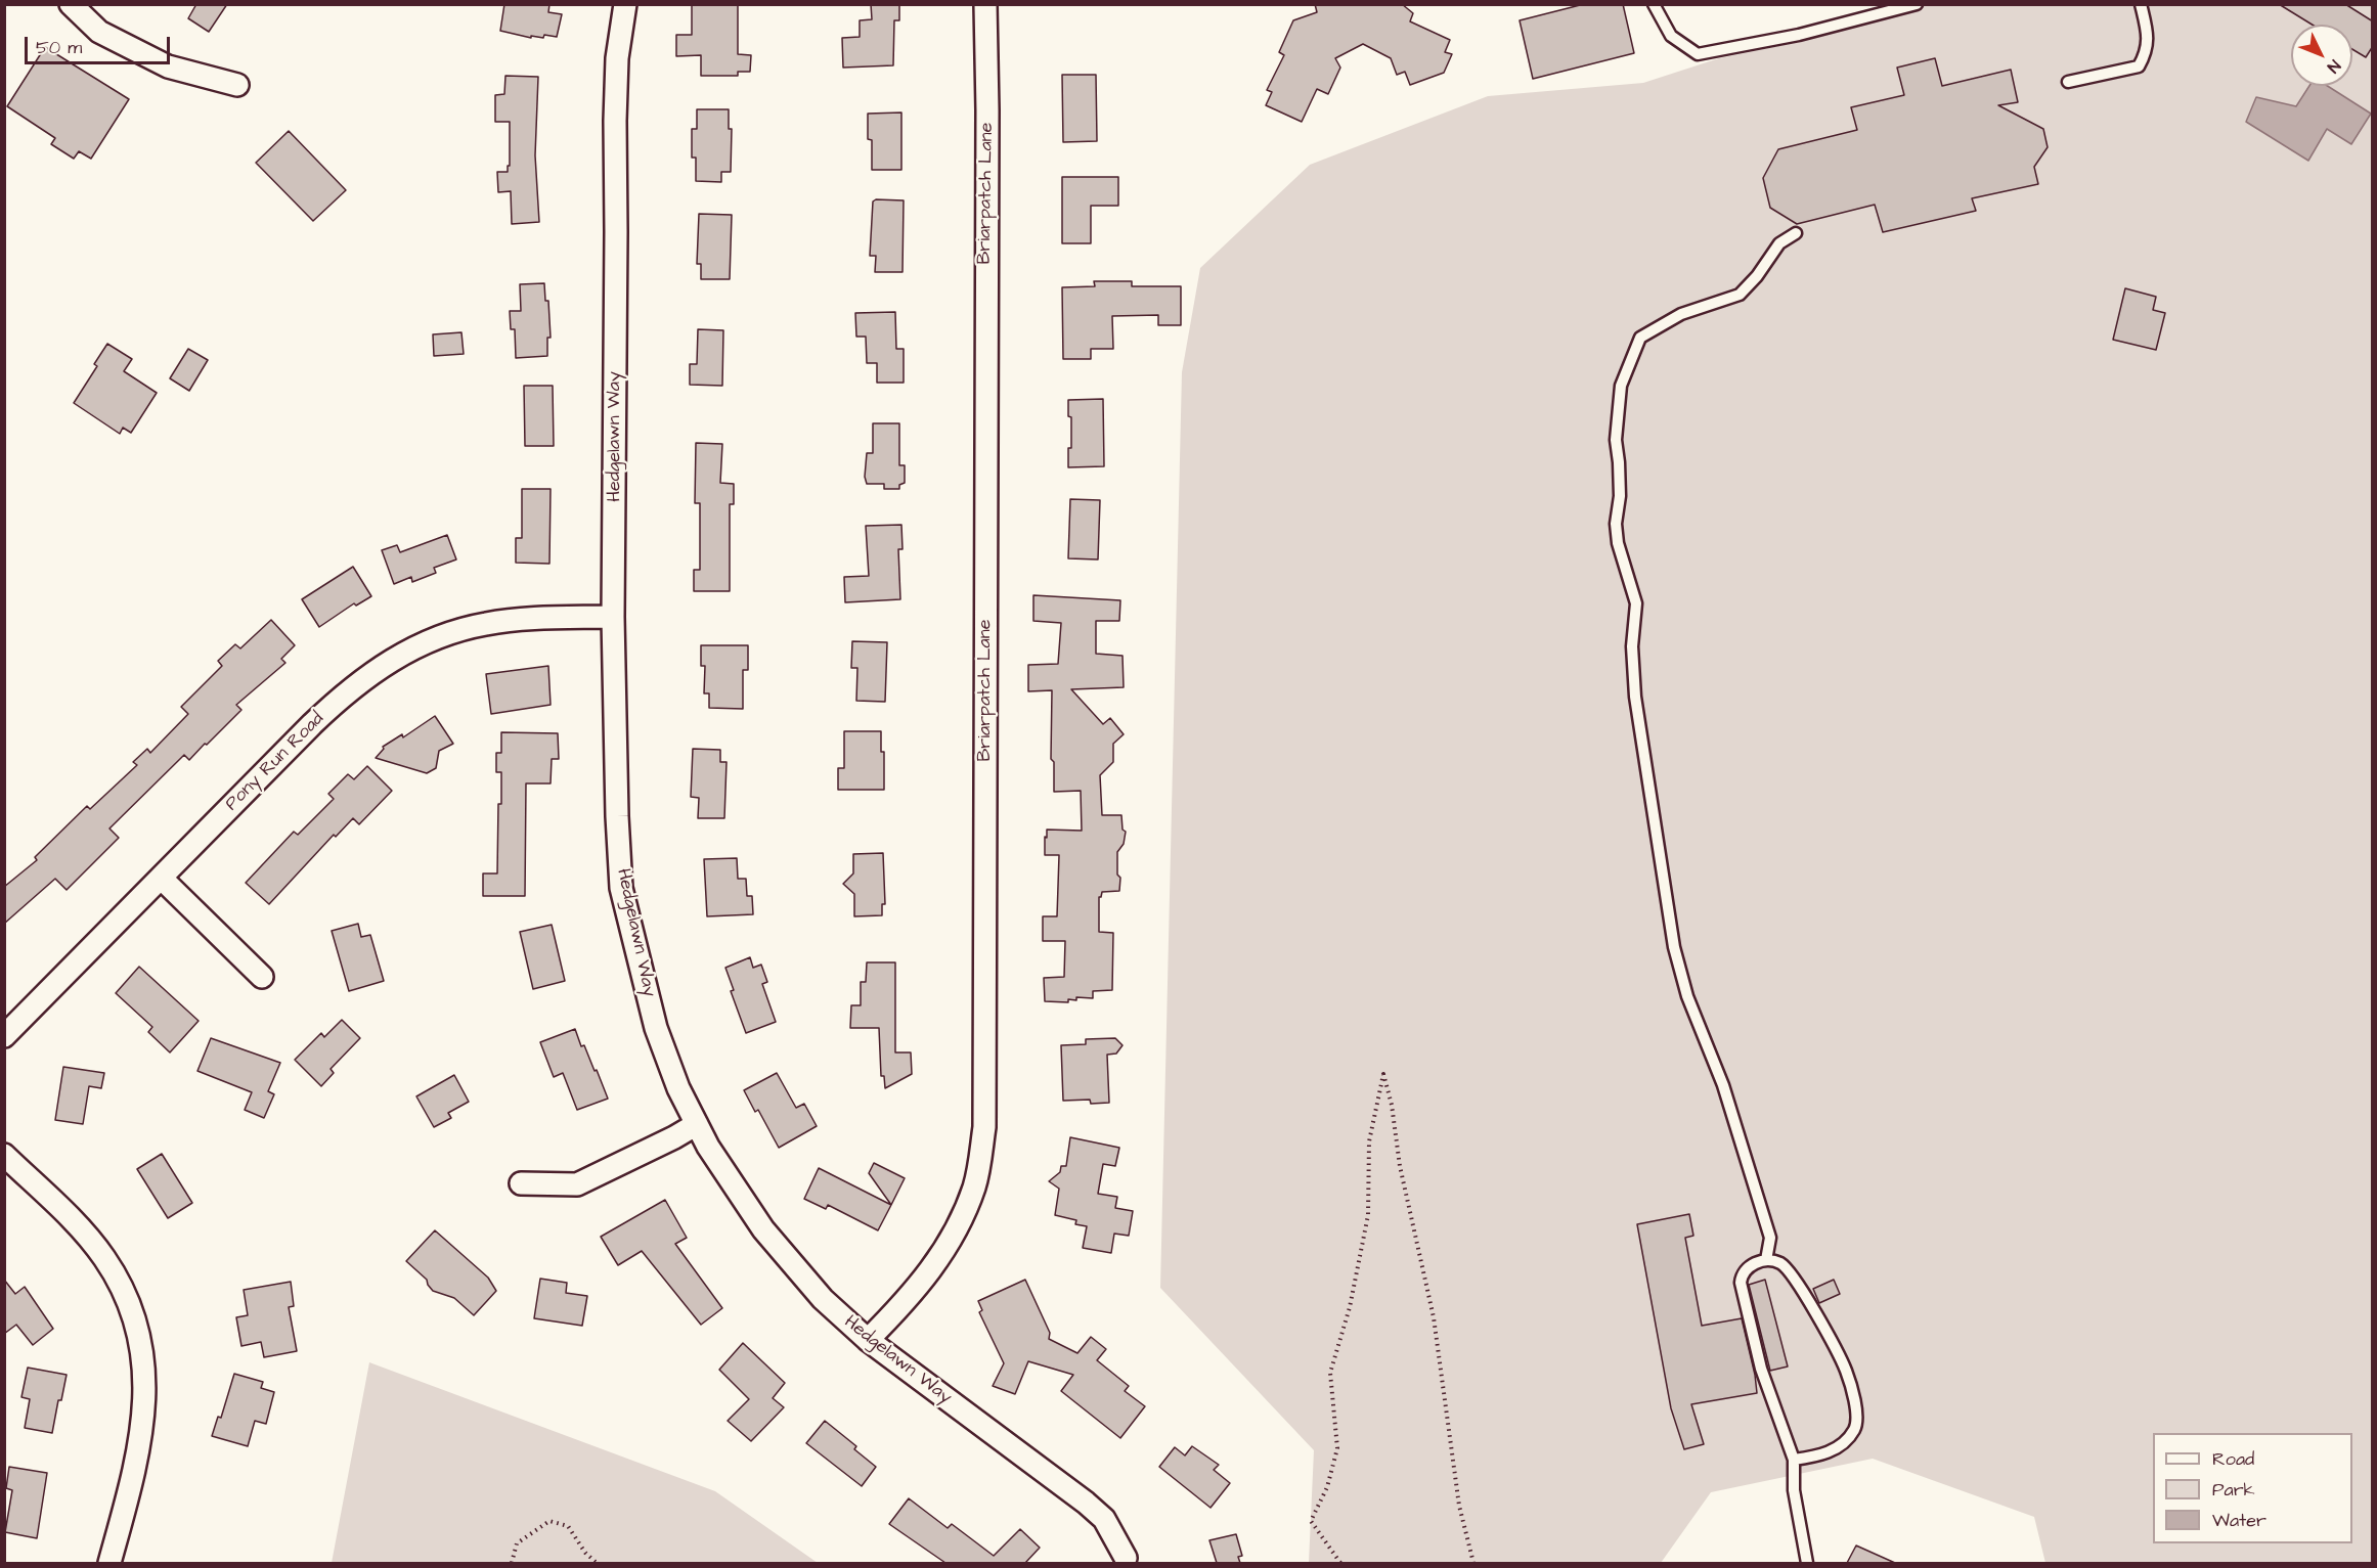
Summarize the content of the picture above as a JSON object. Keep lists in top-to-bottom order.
{
  "streets": {
    "street": ["Briarpatch Lane", "Hedgelawn Way", "Pony Run Road"]
  },
  "crossings": [
    ["Briarpatch Lane", "Hedgelawn Way"],
    ["Hedgelawn Way", "Pony Run Road"]
  ],
  "legend": ["Road", "Park", "Water"],
  "scale_bar": "50 m",
  "north": "bottom right"
}
